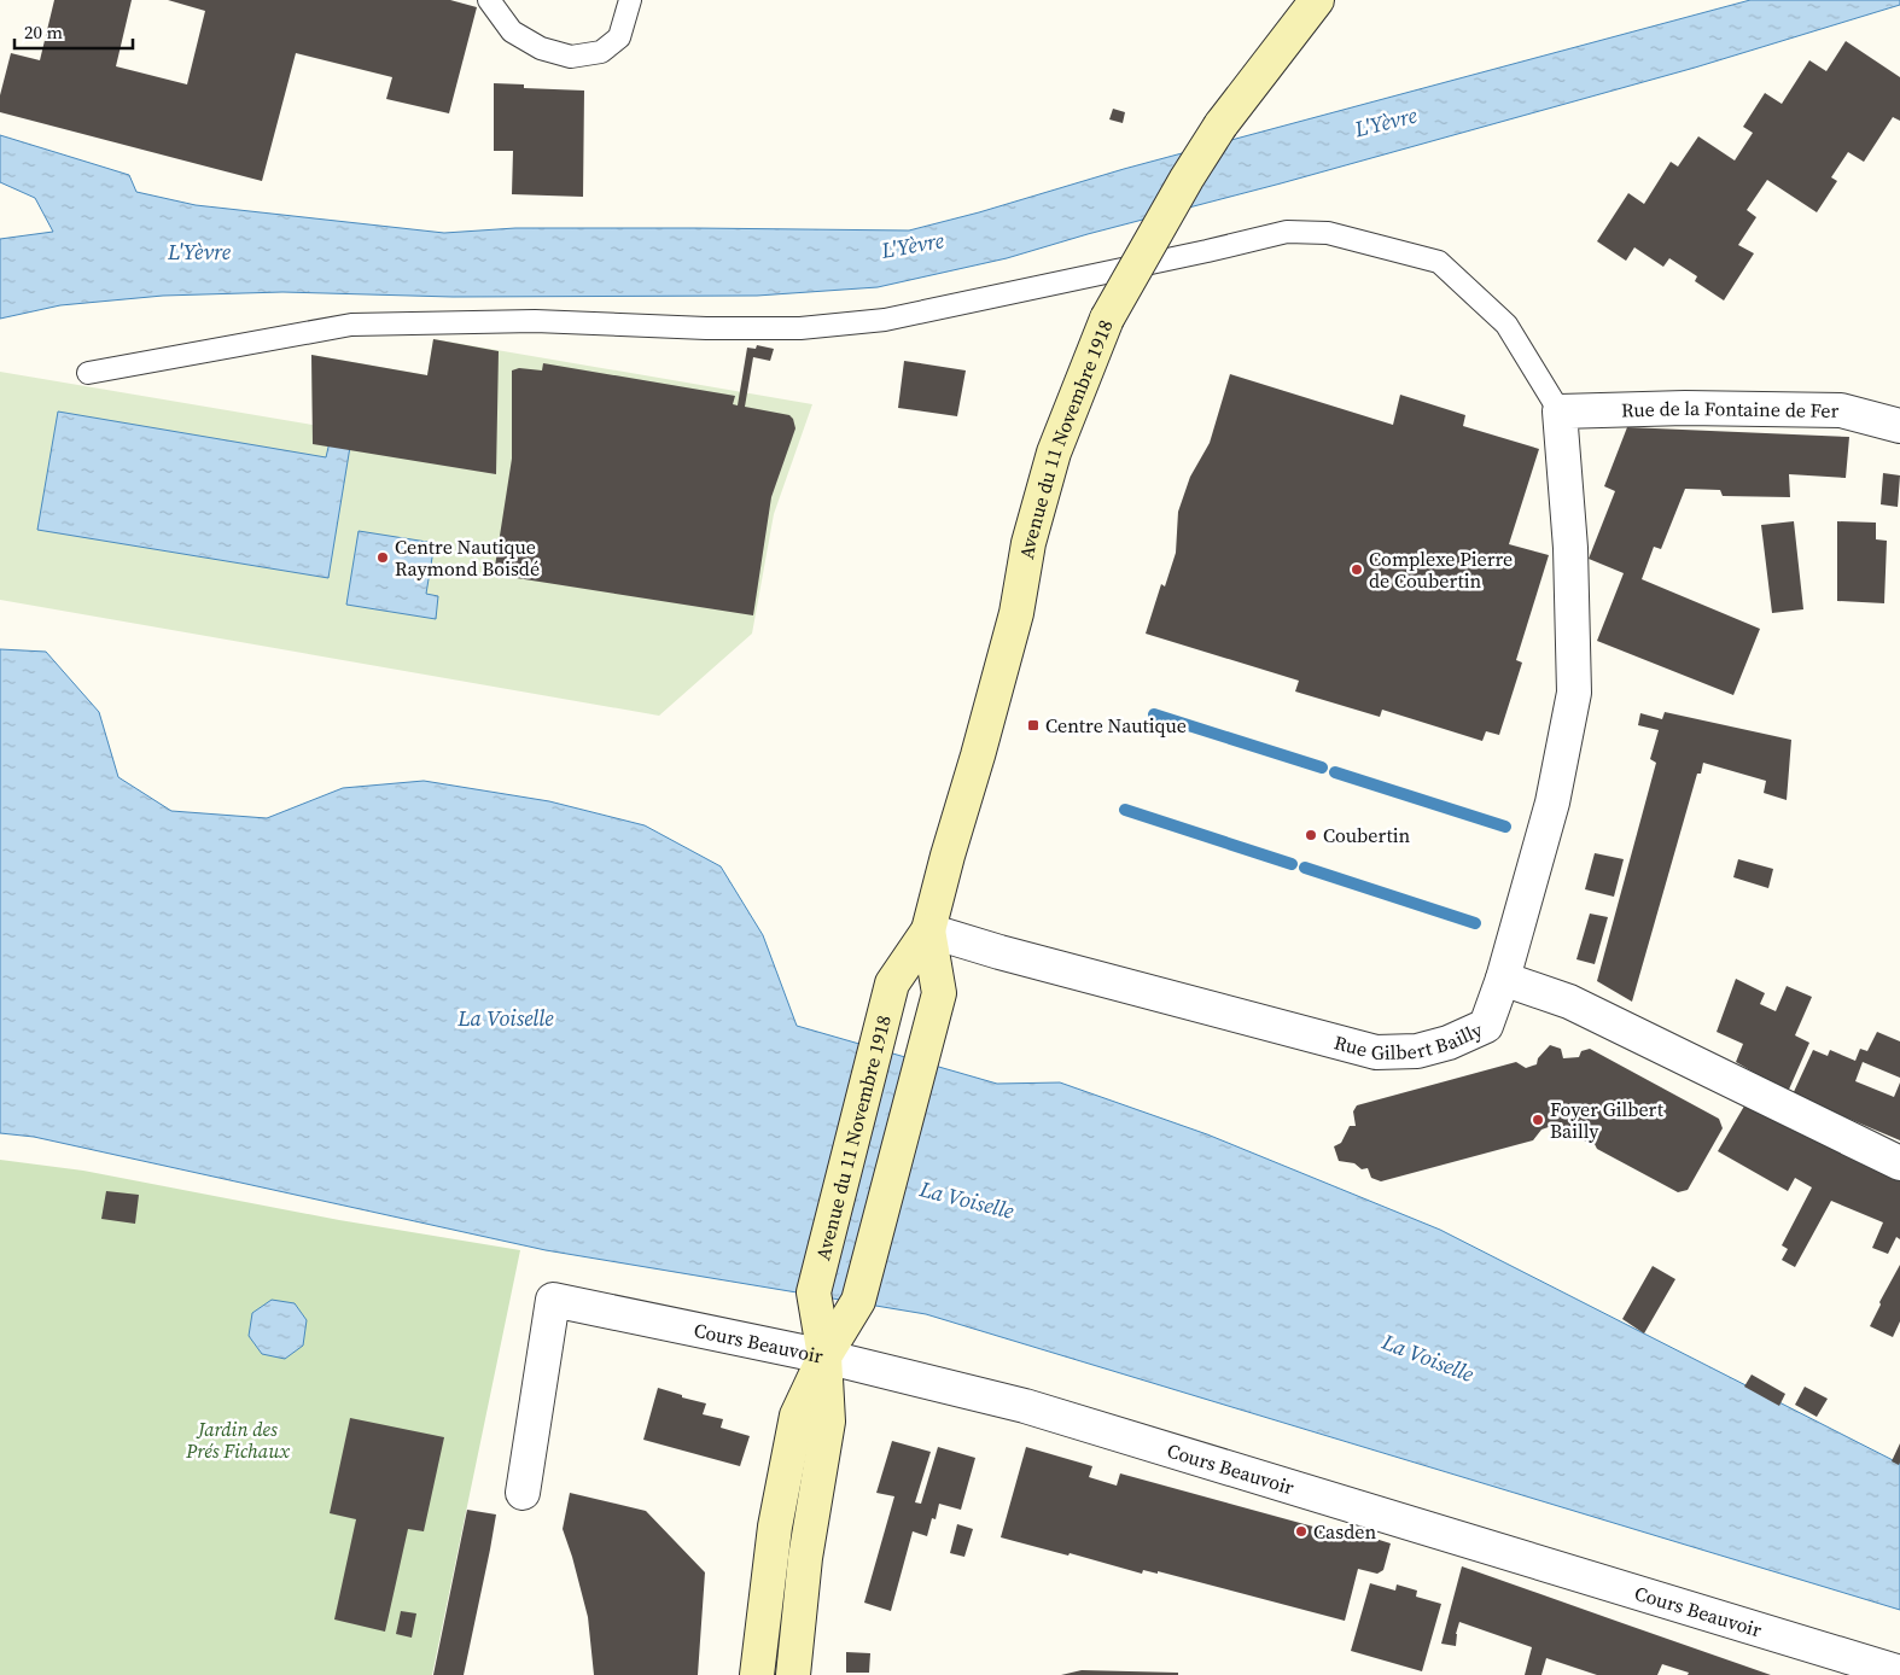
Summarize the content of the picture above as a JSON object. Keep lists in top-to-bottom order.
{
  "streets": {
    "main road": ["Avenue du 11 Novembre 1918"],
    "street": ["Rue de la Fontaine de Fer", "Rue Gilbert Bailly", "Cours Beauvoir"]
  },
  "crossings": [
    ["Avenue du 11 Novembre 1918", "Rue Gilbert Bailly"],
    ["Avenue du 11 Novembre 1918", "Cours Beauvoir"]
  ],
  "water": ["L'Yèvre", "La Voiselle"],
  "parks": ["Jardin des Prés Fichaux"],
  "places": {
    "other": [
      "Centre Nautique Raymond Boisdé",
      "Complexe Pierre de Coubertin",
      "Coubertin",
      "Foyer Gilbert Bailly",
      "Casden"
    ],
    "transit": ["Centre Nautique"]
  },
  "scale_bar": "20 m"
}
